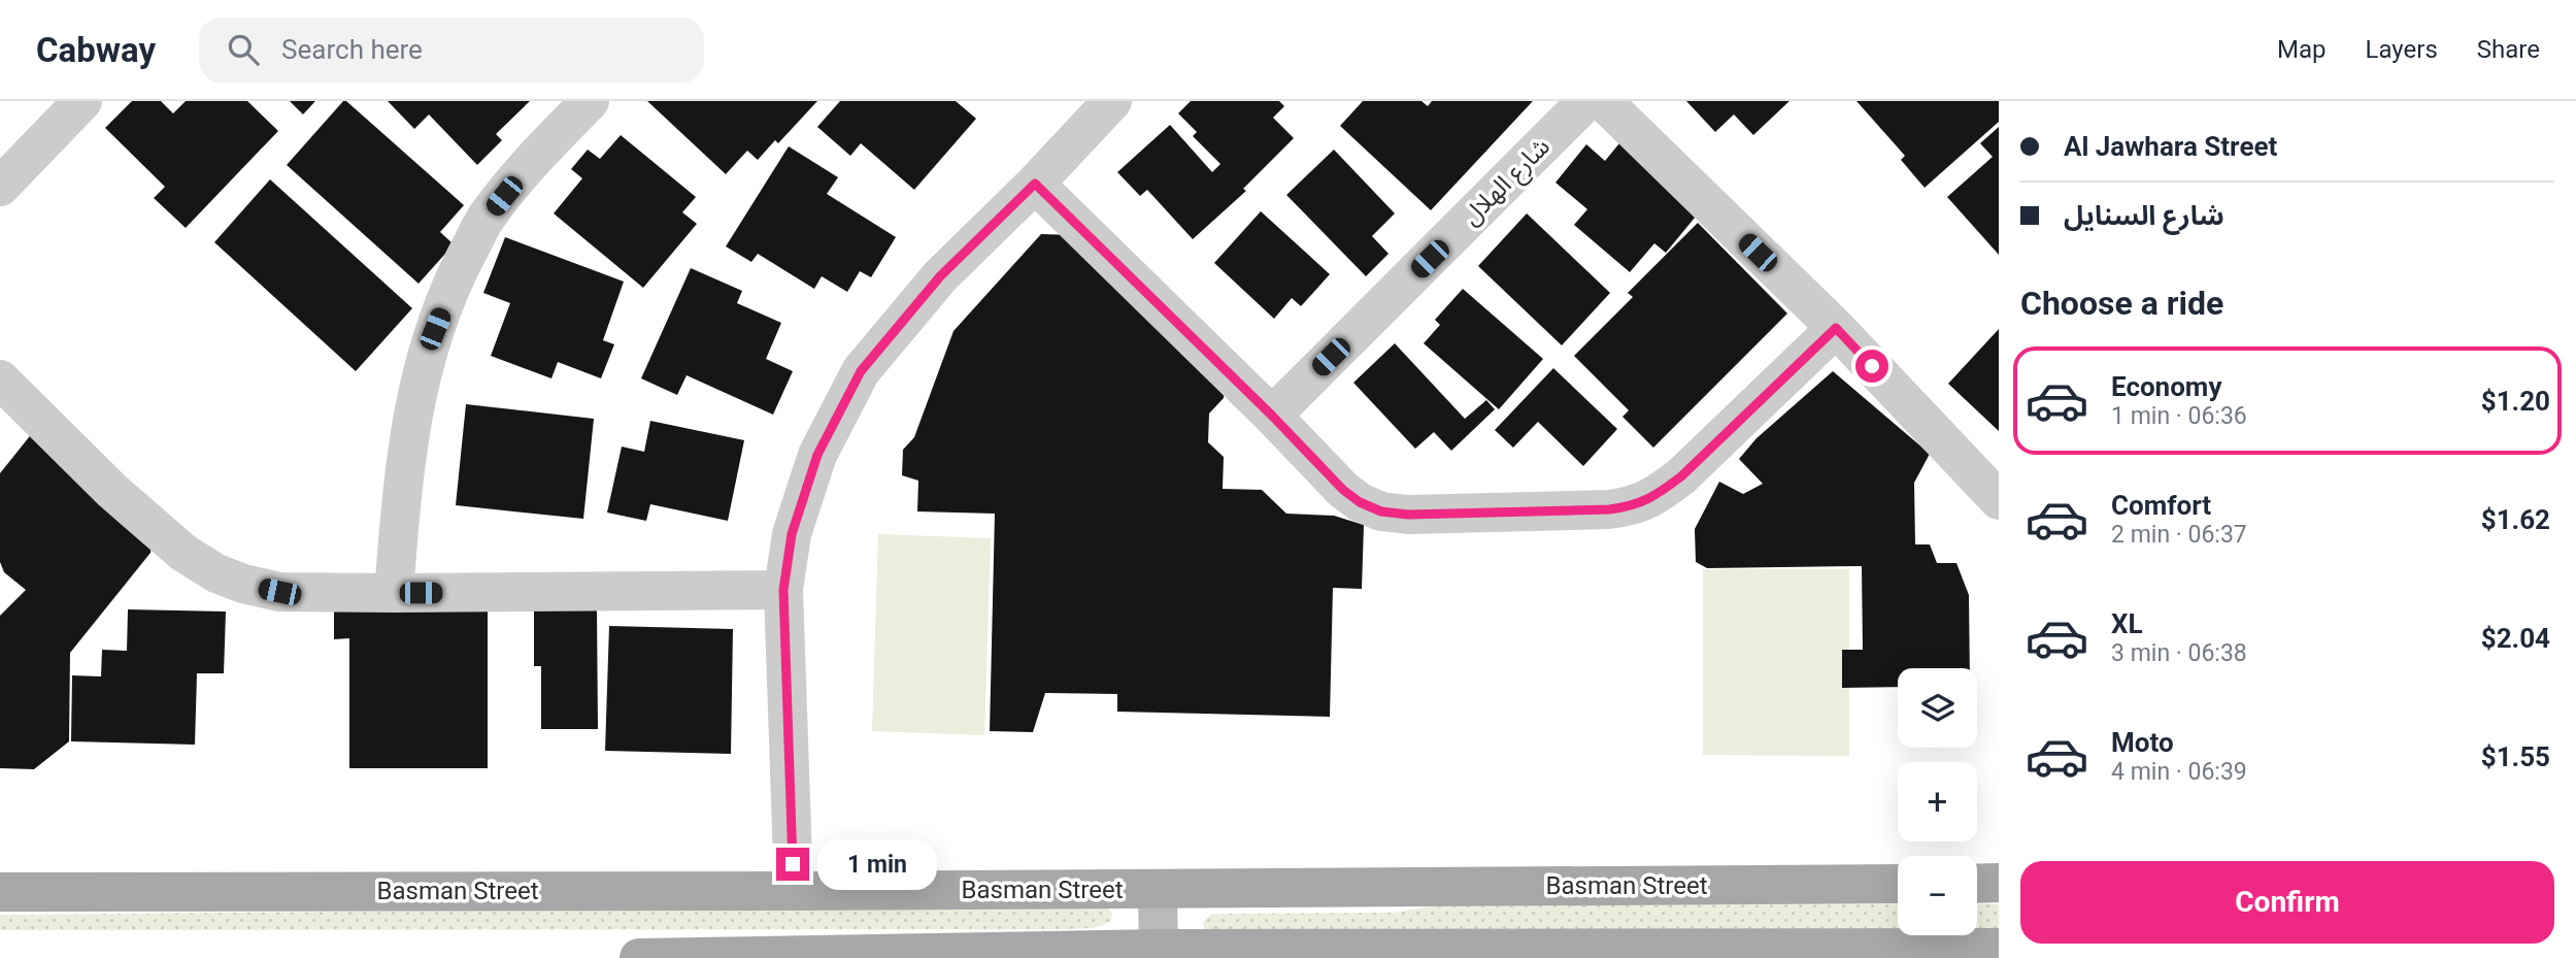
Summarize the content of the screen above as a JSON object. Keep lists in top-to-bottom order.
{
  "streets": {
    "main road": ["Basman Street"],
    "street": ["شارع الهلال"]
  },
  "page": {
    "header": "Cabway",
    "search": "Search here",
    "nav": ["Map", "Layers", "Share"],
    "banner": ["Al Jawhara Street", "شارع السنايل"],
    "heading": "Choose a ride",
    "list": [
      {
        "name": "Economy",
        "note": "1 min · 06:36",
        "value": "$1.20"
      },
      {
        "name": "Comfort",
        "note": "2 min · 06:37",
        "value": "$1.62"
      },
      {
        "name": "XL",
        "note": "3 min · 06:38",
        "value": "$2.04"
      },
      {
        "name": "Moto",
        "note": "4 min · 06:39",
        "value": "$1.55"
      }
    ],
    "map_buttons": ["+", "−"],
    "bubble": "1 min",
    "buttons": "Confirm"
  }
}
